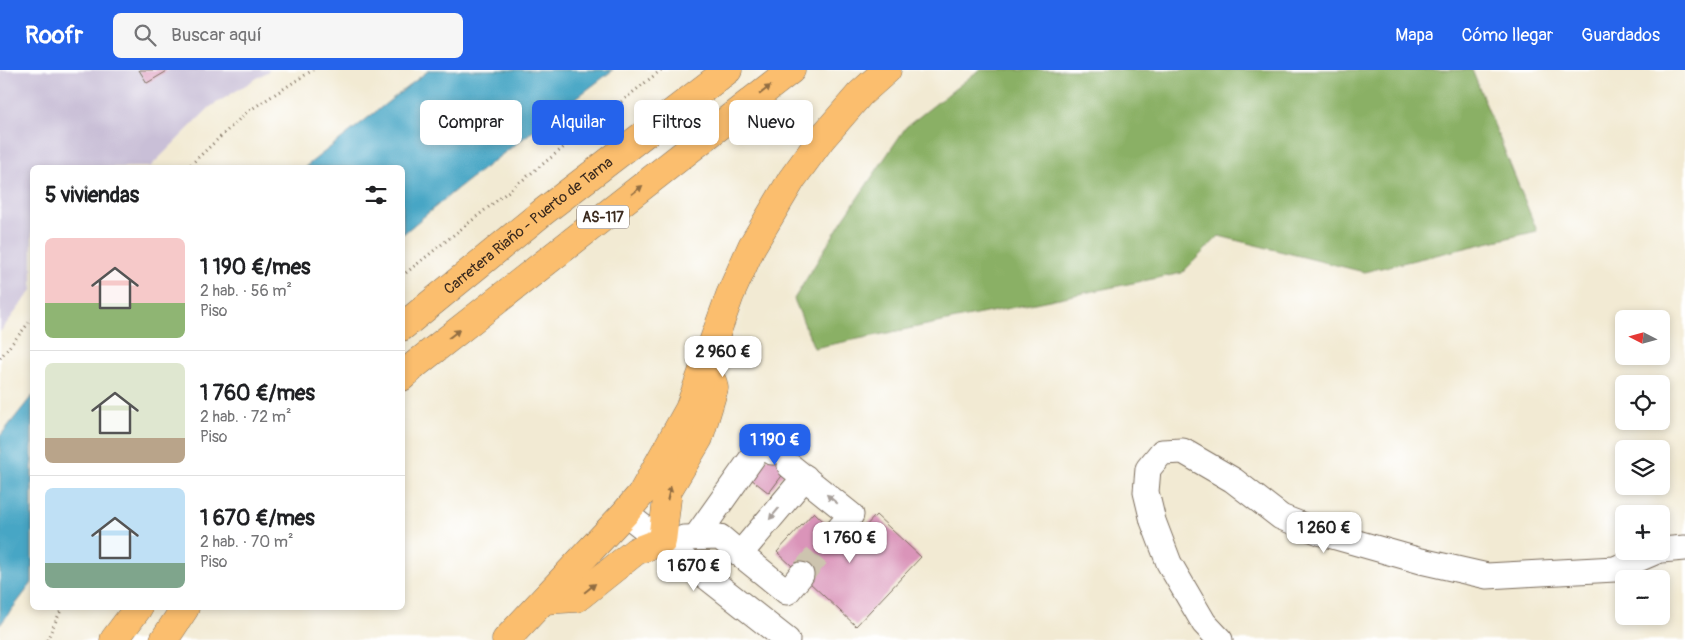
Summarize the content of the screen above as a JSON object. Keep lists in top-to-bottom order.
{
  "streets": {
    "main road": ["AS-117", "Carretera Riaño - Puerto de Tarna"]
  },
  "north": "left",
  "page": {
    "header": "Roofr",
    "search": "Buscar aquí",
    "nav": ["Mapa", "Cómo llegar", "Guardados"],
    "chip": [
      "Comprar",
      "Alquilar",
      "Filtros",
      "Nuevo"
    ],
    "heading": "5 viviendas",
    "list": [
      {
        "name": "1 190 €/mes",
        "note": "2 hab. · 56 m² · Piso"
      },
      {
        "name": "1 760 €/mes",
        "note": "2 hab. · 72 m² · Piso"
      },
      {
        "name": "1 670 €/mes",
        "note": "2 hab. · 70 m² · Piso"
      }
    ],
    "map_buttons": ["+", "−"],
    "price": [
      "2 960 €",
      "1 190 €",
      "1 260 €",
      "1 760 €",
      "1 670 €"
    ]
  }
}
